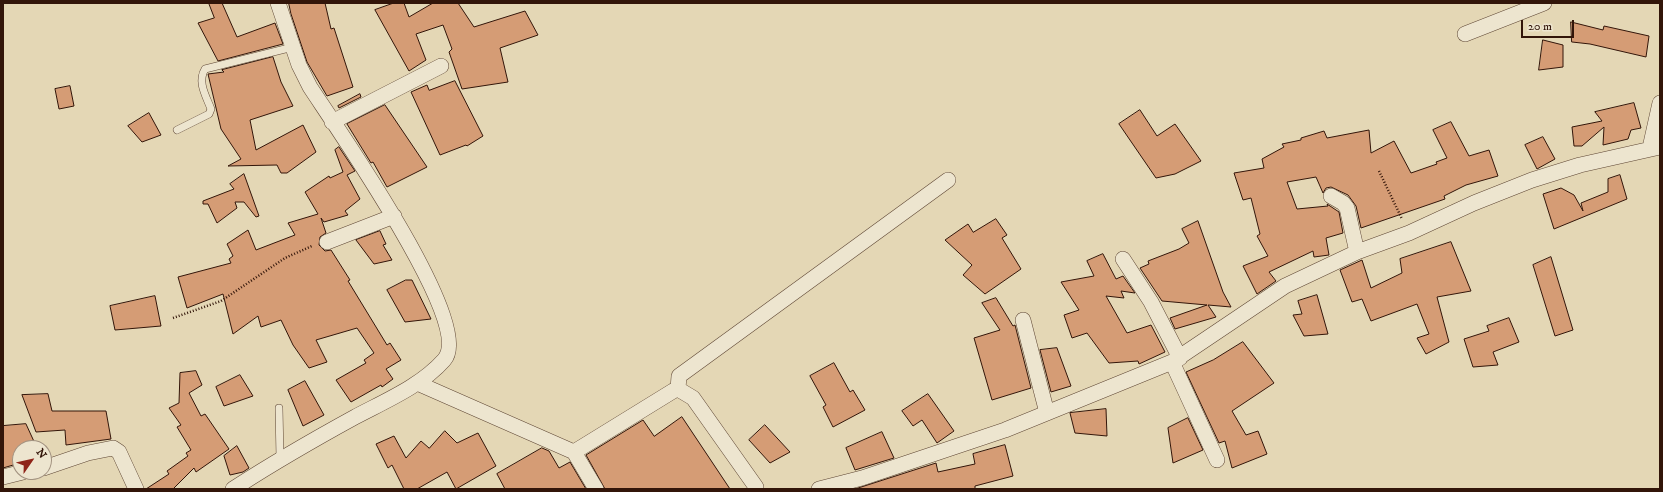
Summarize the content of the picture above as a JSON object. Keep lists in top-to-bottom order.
{
  "scale_bar": "20 m",
  "north": "top right"
}
